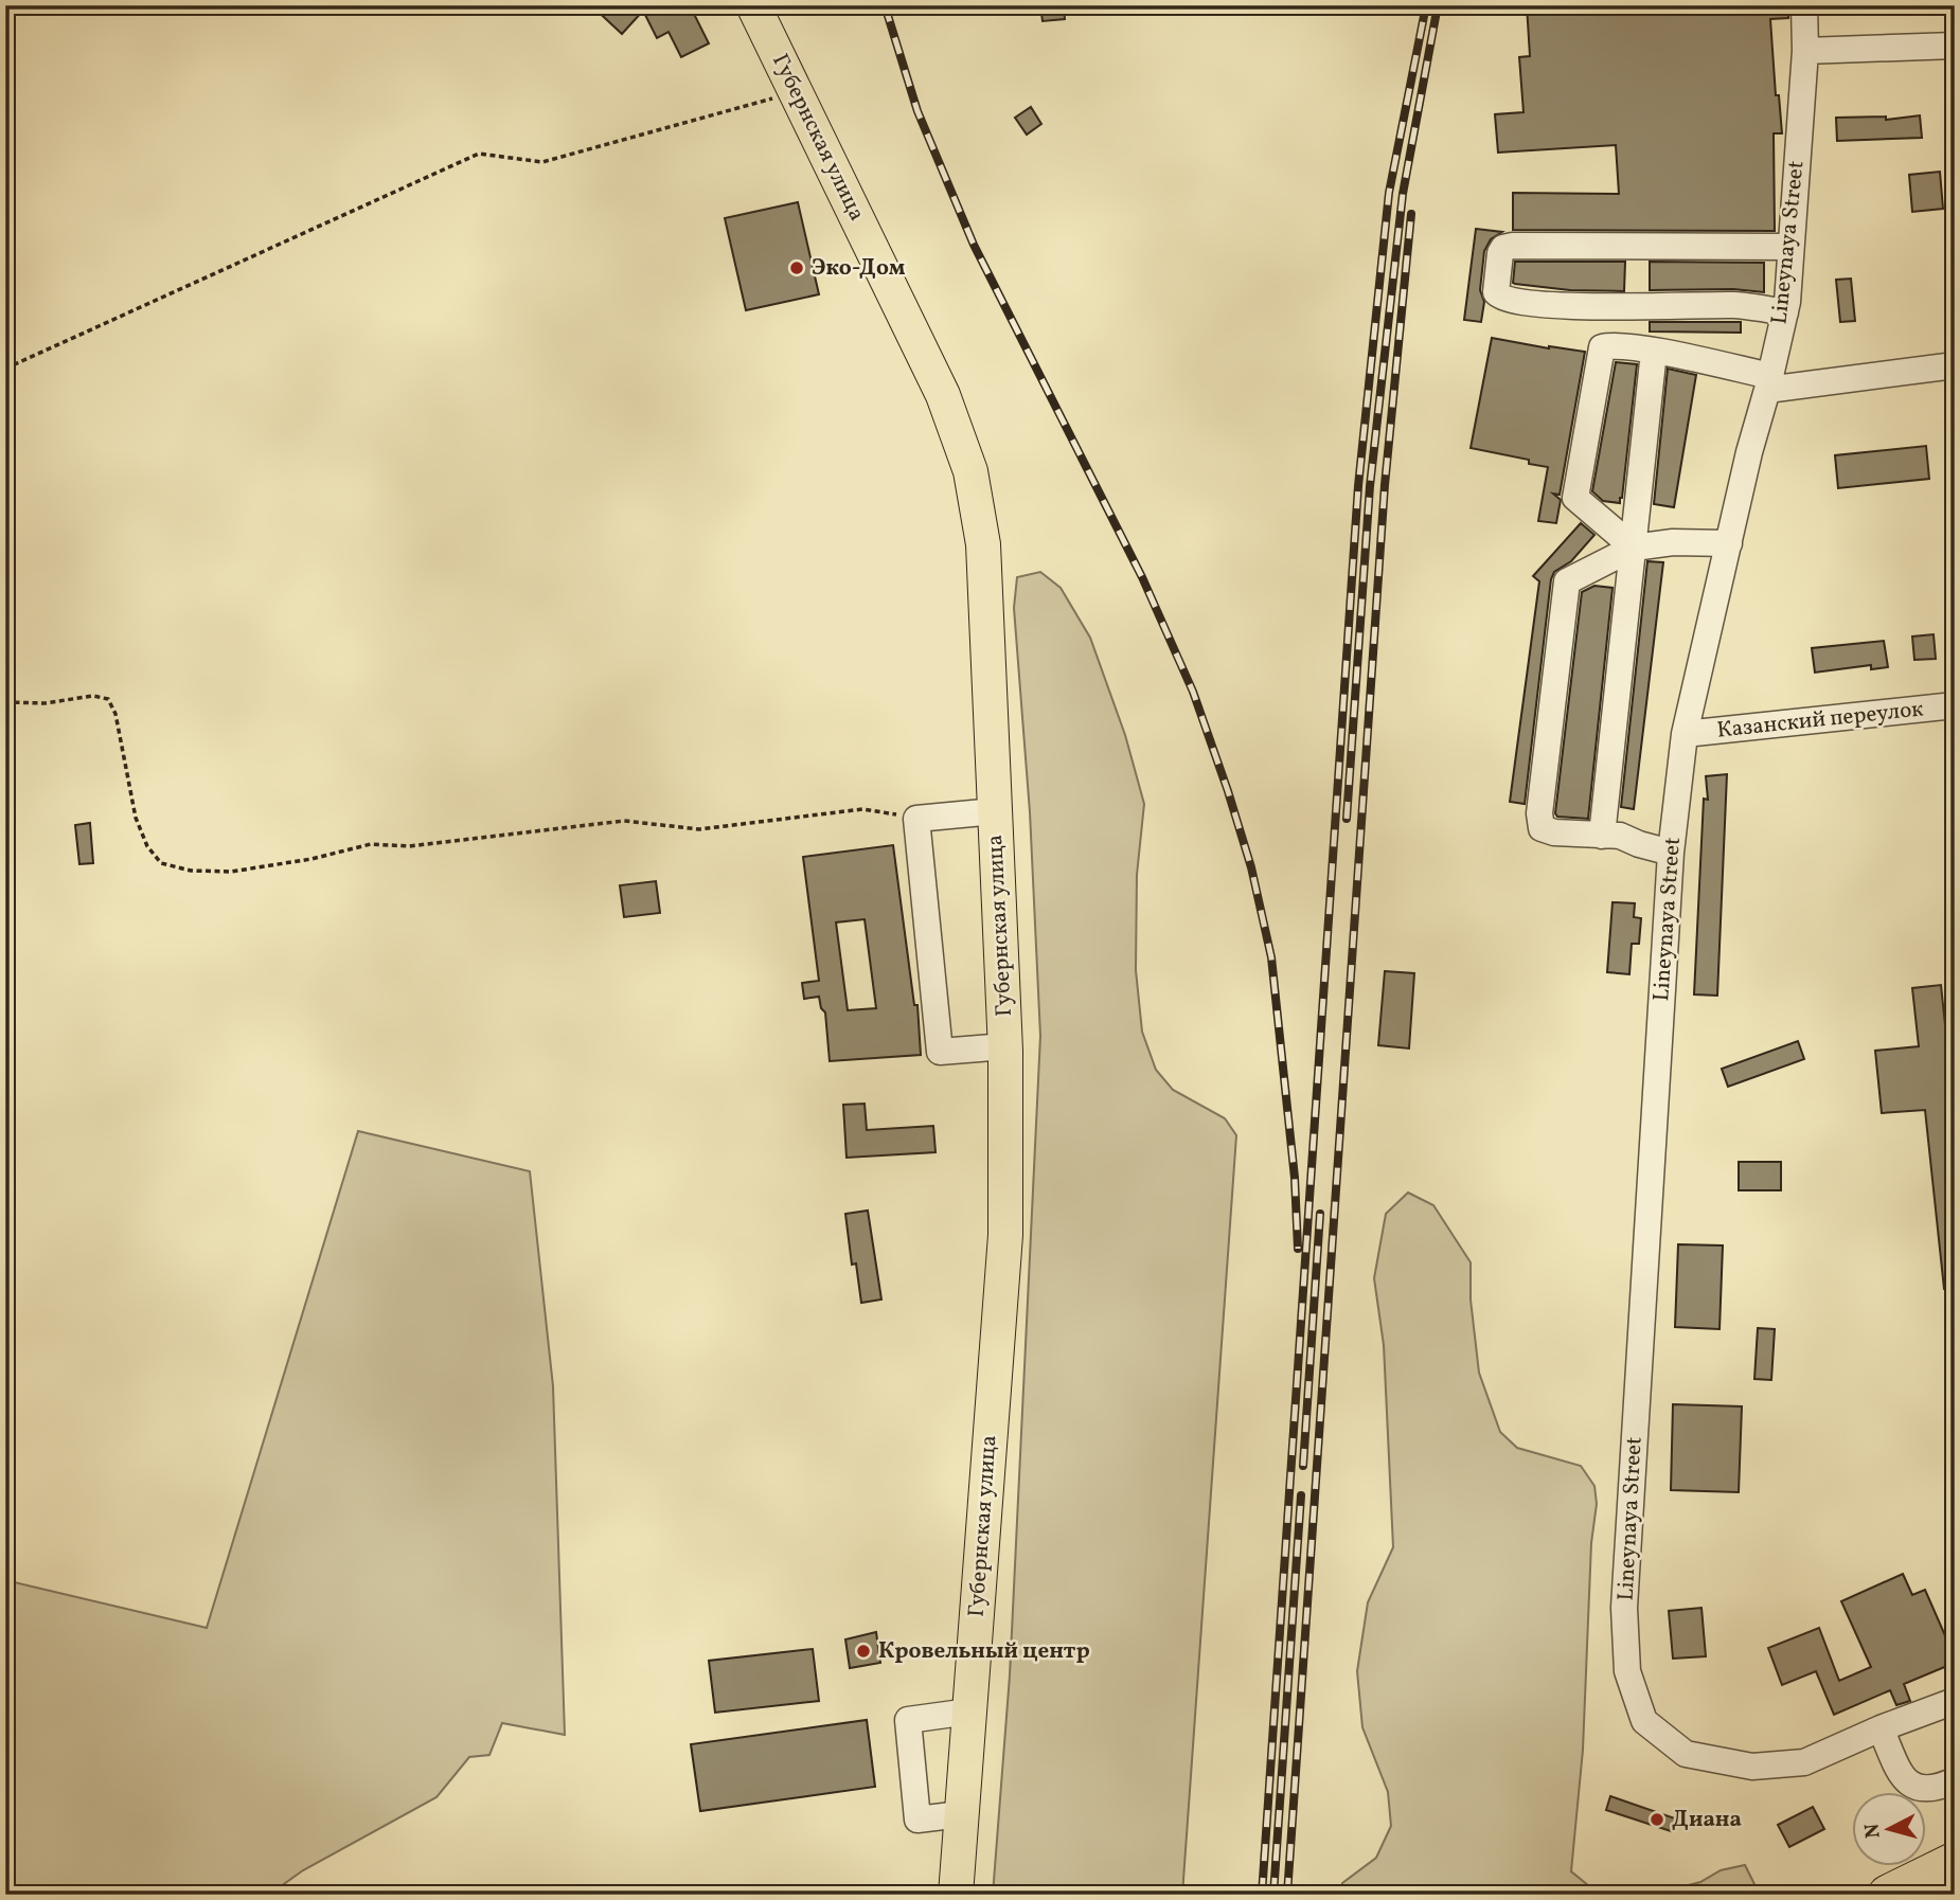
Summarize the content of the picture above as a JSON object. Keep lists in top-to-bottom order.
{
  "streets": {
    "main road": ["Губернская улица"],
    "street": ["Lineynaya Street", "Казанский переулок"]
  },
  "crossings": [
    ["Lineynaya Street", "Казанский переулок"]
  ],
  "places": ["Эко-Дом", "Кровельный центр", "Диана"],
  "north": "left"
}
